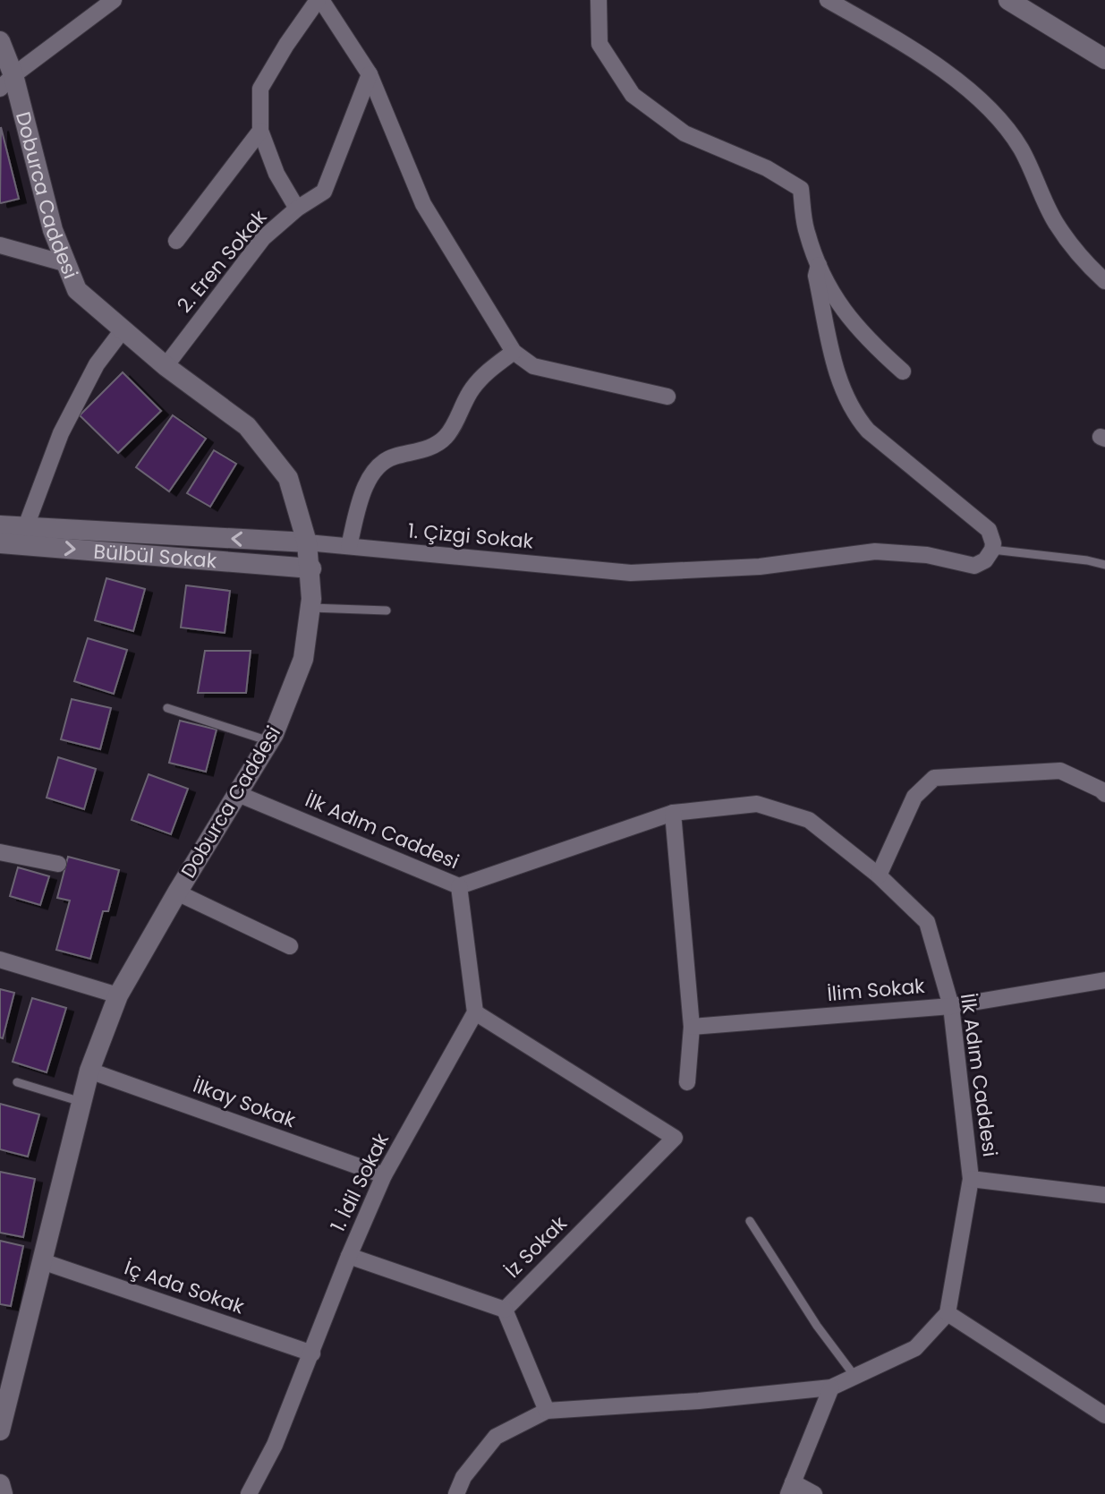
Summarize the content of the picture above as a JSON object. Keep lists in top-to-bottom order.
{
  "streets": {
    "main road": ["Doburca Caddesi", "Bülbül Sokak"],
    "street": [
      "2. Eren Sokak",
      "1. Çizgi Sokak",
      "İlk Adım Caddesi",
      "İlim Sokak",
      "İlkay Sokak",
      "1. İdil Sokak",
      "İz Sokak",
      "İç Ada Sokak"
    ]
  },
  "crossings": [
    ["Doburca Caddesi", "2. Eren Sokak"],
    ["Doburca Caddesi", "1. Çizgi Sokak"],
    ["Doburca Caddesi", "Bülbül Sokak"],
    ["Doburca Caddesi", "İlk Adım Caddesi"],
    ["Doburca Caddesi", "İlkay Sokak"],
    ["Doburca Caddesi", "İç Ada Sokak"],
    ["1. Çizgi Sokak", "Bülbül Sokak"],
    ["İlk Adım Caddesi", "İlim Sokak"],
    ["İlkay Sokak", "1. İdil Sokak"],
    ["1. İdil Sokak", "İz Sokak"],
    ["1. İdil Sokak", "İç Ada Sokak"]
  ]
}
